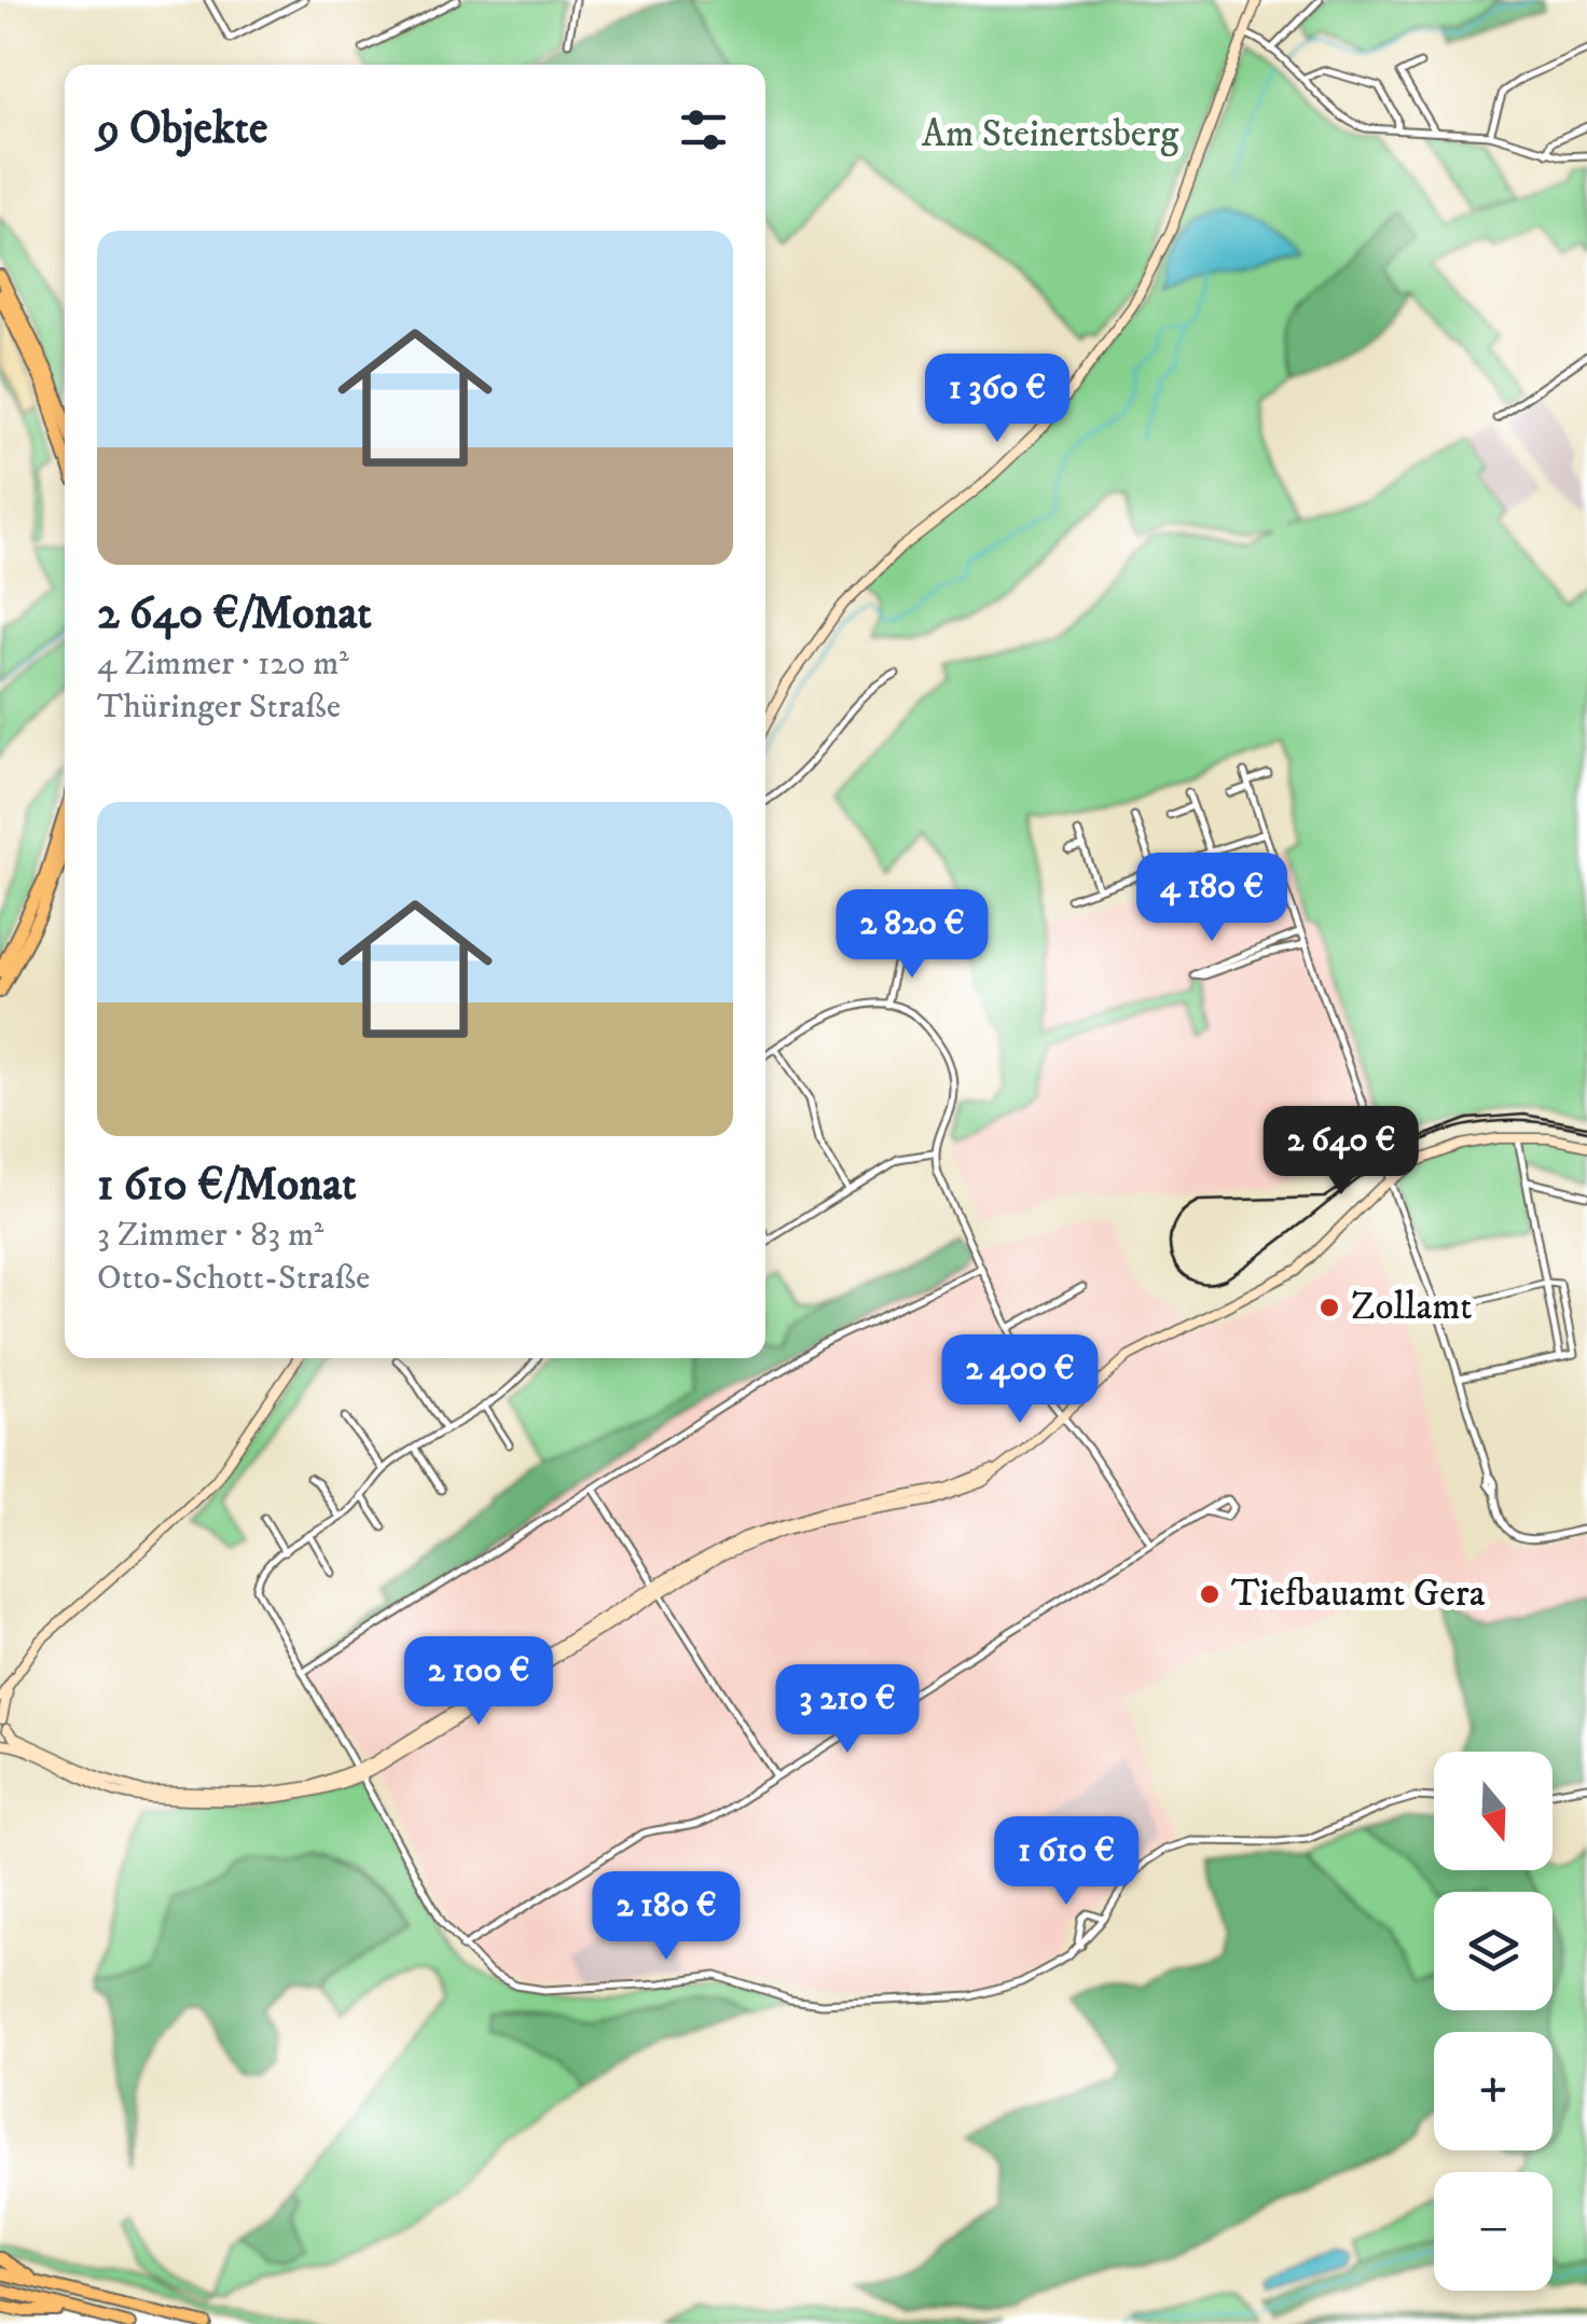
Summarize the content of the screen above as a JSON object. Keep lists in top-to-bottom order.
{
  "parks": ["Am Steinertsberg"],
  "places": ["Zollamt", "Tiefbauamt Gera"],
  "north": "bottom",
  "page": {
    "heading": "9 Objekte",
    "list": [
      {
        "name": "2 640 €/Monat",
        "note": "4 Zimmer · 120 m² · Thüringer Straße"
      },
      {
        "name": "1 610 €/Monat",
        "note": "3 Zimmer · 83 m² · Otto-Schott-Straße"
      }
    ],
    "price": [
      "1 360 €",
      "4 180 €",
      "2 820 €",
      "2 640 €",
      "2 400 €",
      "2 100 €",
      "3 210 €",
      "1 610 €",
      "2 180 €"
    ],
    "map_buttons": ["+", "−"]
  }
}
